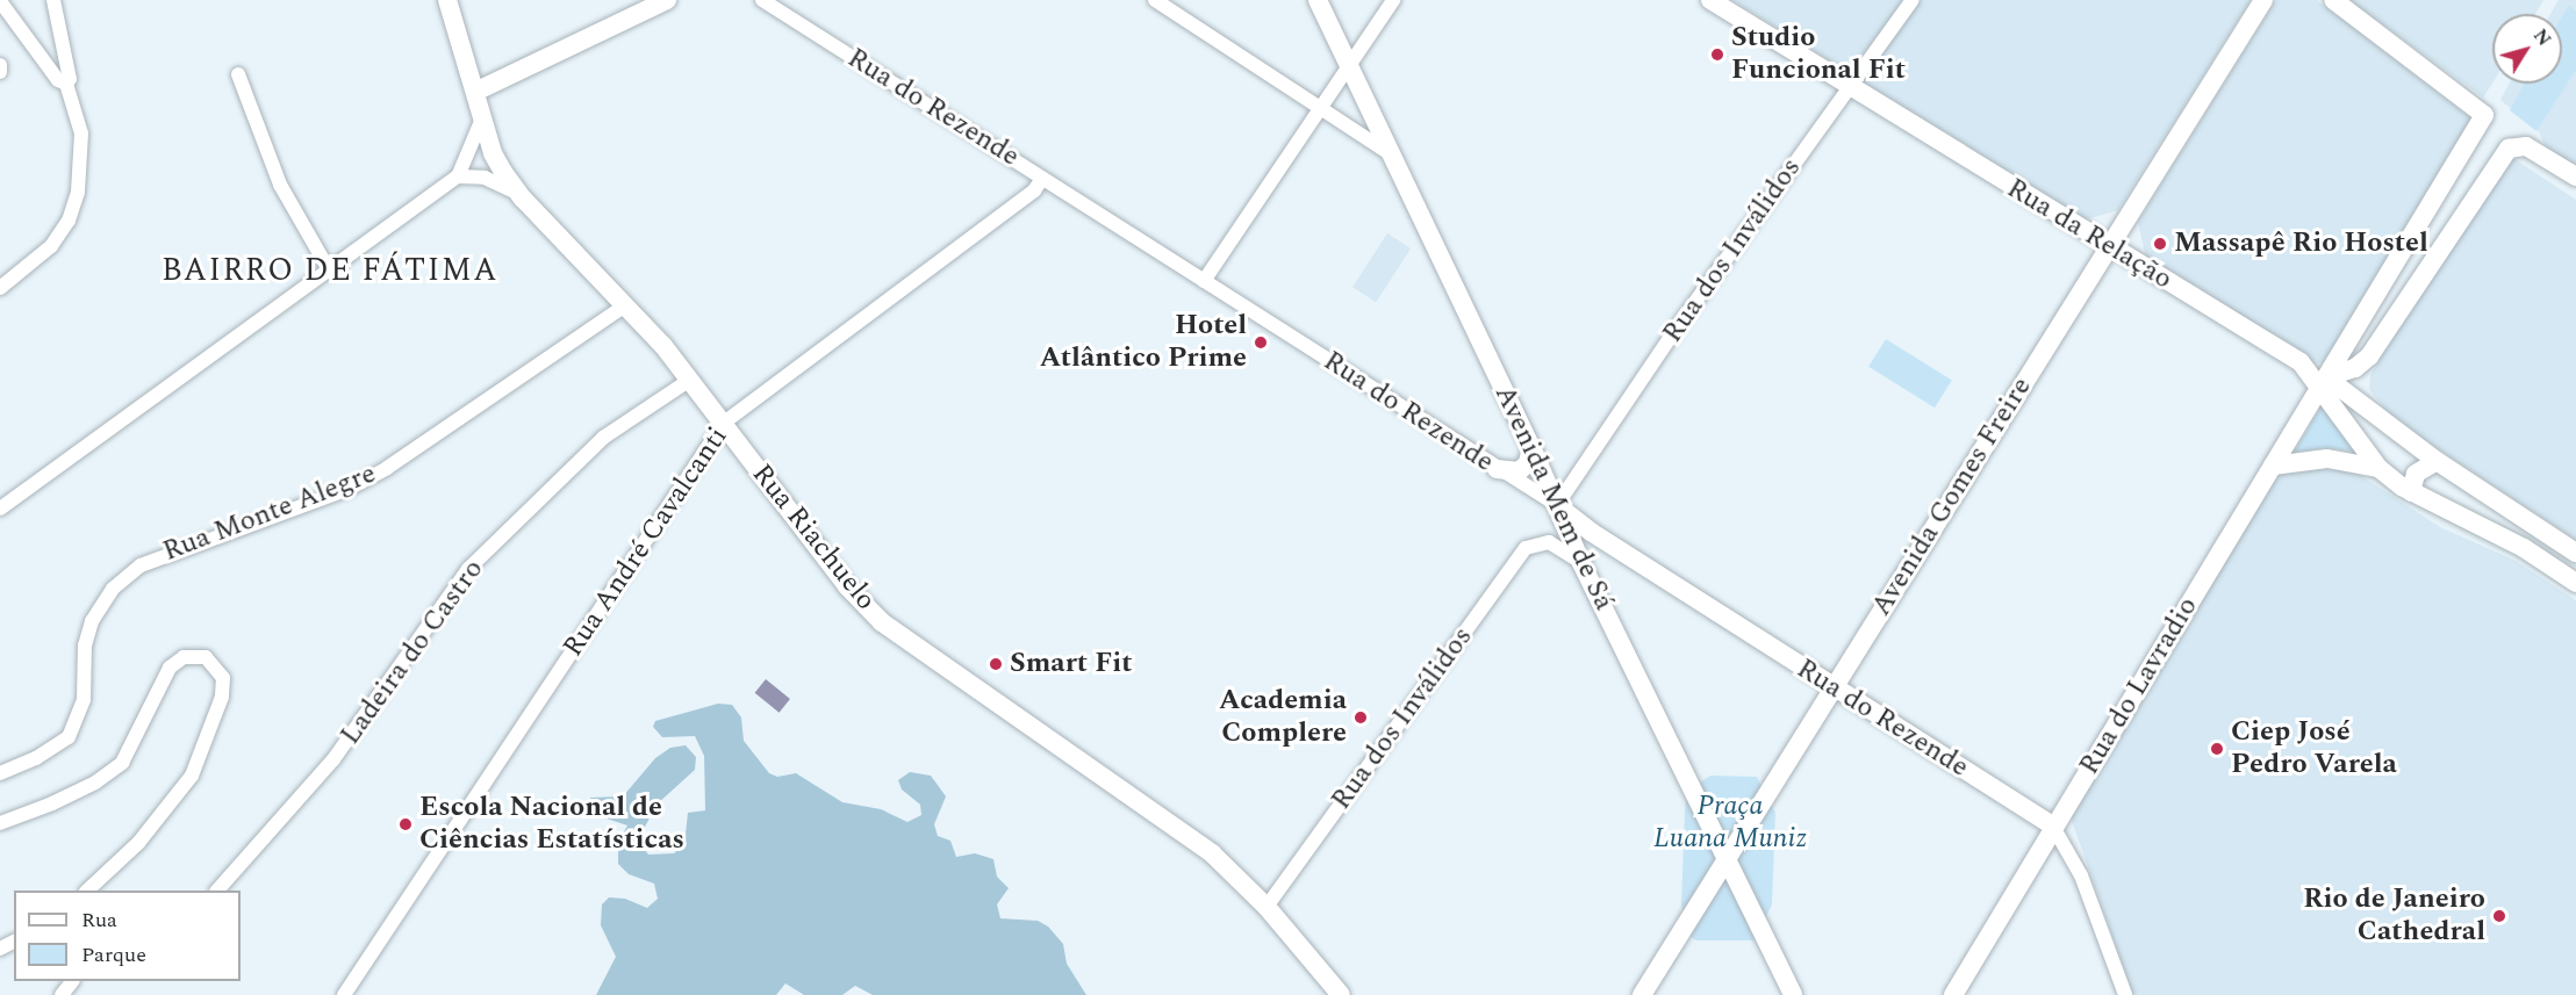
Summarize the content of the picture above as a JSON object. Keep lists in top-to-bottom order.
{
  "streets": {
    "main road": [
      "Rua do Rezende",
      "Rua da Relação",
      "Avenida Gomes Freire",
      "Avenida Mem de Sá",
      "Rua Riachuelo",
      "Rua do Lavradio"
    ],
    "street": [
      "Rua dos Inválidos",
      "Rua Monte Alegre",
      "Rua André Cavalcanti",
      "Ladeira do Castro"
    ]
  },
  "crossings": [
    ["Rua do Rezende", "Rua dos Inválidos"],
    ["Rua do Rezende", "Avenida Gomes Freire"],
    ["Rua do Rezende", "Avenida Mem de Sá"],
    ["Rua do Rezende", "Rua André Cavalcanti"],
    ["Rua do Rezende", "Rua do Lavradio"],
    ["Rua da Relação", "Rua dos Inválidos"],
    ["Rua da Relação", "Avenida Gomes Freire"],
    ["Rua da Relação", "Rua do Lavradio"],
    ["Rua dos Inválidos", "Avenida Mem de Sá"],
    ["Rua dos Inválidos", "Rua Riachuelo"],
    ["Avenida Gomes Freire", "Avenida Mem de Sá"],
    ["Rua Monte Alegre", "Rua Riachuelo"],
    ["Rua Riachuelo", "Rua André Cavalcanti"],
    ["Rua Riachuelo", "Ladeira do Castro"]
  ],
  "districts": ["BAIRRO DE FÁTIMA"],
  "parks": ["Praça Luana Muniz"],
  "places": [
    "Studio Funcional Fit",
    "Massapê Rio Hostel",
    "Hotel Atlântico Prime",
    "Smart Fit",
    "Academia Complere",
    "Ciep José Pedro Varela",
    "Escola Nacional de Ciências Estatísticas",
    "Rio de Janeiro Cathedral"
  ],
  "legend": ["Rua", "Parque"],
  "north": "top right"
}
